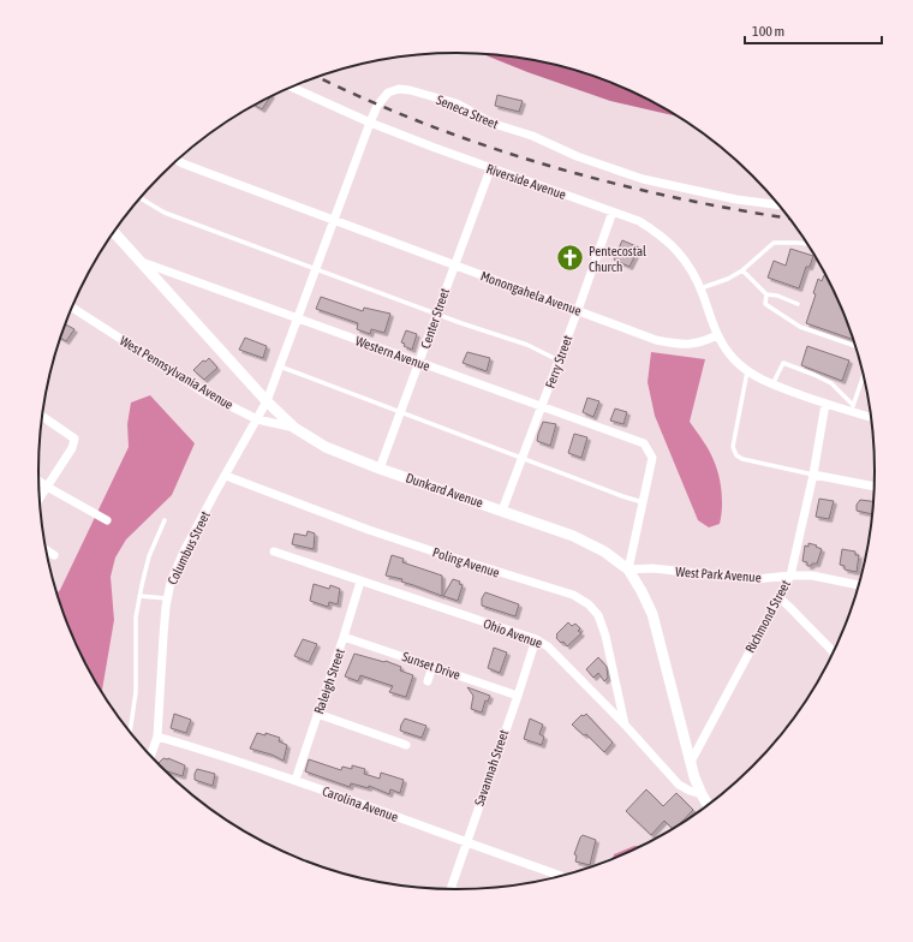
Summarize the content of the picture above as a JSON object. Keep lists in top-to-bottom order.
{
  "streets": {
    "main road": ["Dunkard Avenue"],
    "street": [
      "Seneca Street",
      "Riverside Avenue",
      "Monongahela Avenue",
      "Center Street",
      "Western Avenue",
      "Ferry Street",
      "West Pennsylvania Avenue",
      "Columbus Street",
      "Poling Avenue",
      "West Park Avenue",
      "Richmond Street",
      "Ohio Avenue",
      "Sunset Drive",
      "Raleigh Street",
      "Savannah Street",
      "Carolina Avenue"
    ]
  },
  "crossings": [
    ["Seneca Street", "Riverside Avenue"],
    ["Seneca Street", "Monongahela Avenue"],
    ["Seneca Street", "Western Avenue"],
    ["Seneca Street", "Dunkard Avenue"],
    ["Seneca Street", "Columbus Street"],
    ["Riverside Avenue", "Monongahela Avenue"],
    ["Riverside Avenue", "Center Street"],
    ["Riverside Avenue", "Ferry Street"],
    ["Monongahela Avenue", "Center Street"],
    ["Monongahela Avenue", "Ferry Street"],
    ["Center Street", "Western Avenue"],
    ["Center Street", "Dunkard Avenue"],
    ["Western Avenue", "Ferry Street"],
    ["Western Avenue", "Dunkard Avenue"],
    ["Ferry Street", "Dunkard Avenue"],
    ["West Pennsylvania Avenue", "Dunkard Avenue"],
    ["West Pennsylvania Avenue", "Columbus Street"],
    ["Dunkard Avenue", "Columbus Street"],
    ["Dunkard Avenue", "West Park Avenue"],
    ["Dunkard Avenue", "Richmond Street"],
    ["Dunkard Avenue", "Ohio Avenue"],
    ["Columbus Street", "Poling Avenue"],
    ["Columbus Street", "Carolina Avenue"],
    ["Poling Avenue", "Ohio Avenue"],
    ["West Park Avenue", "Richmond Street"],
    ["Ohio Avenue", "Raleigh Street"],
    ["Ohio Avenue", "Savannah Street"],
    ["Sunset Drive", "Raleigh Street"],
    ["Sunset Drive", "Savannah Street"],
    ["Raleigh Street", "Carolina Avenue"],
    ["Savannah Street", "Carolina Avenue"]
  ],
  "places": {
    "church": ["Pentecostal Church"]
  },
  "scale_bar": "100 m"
}
